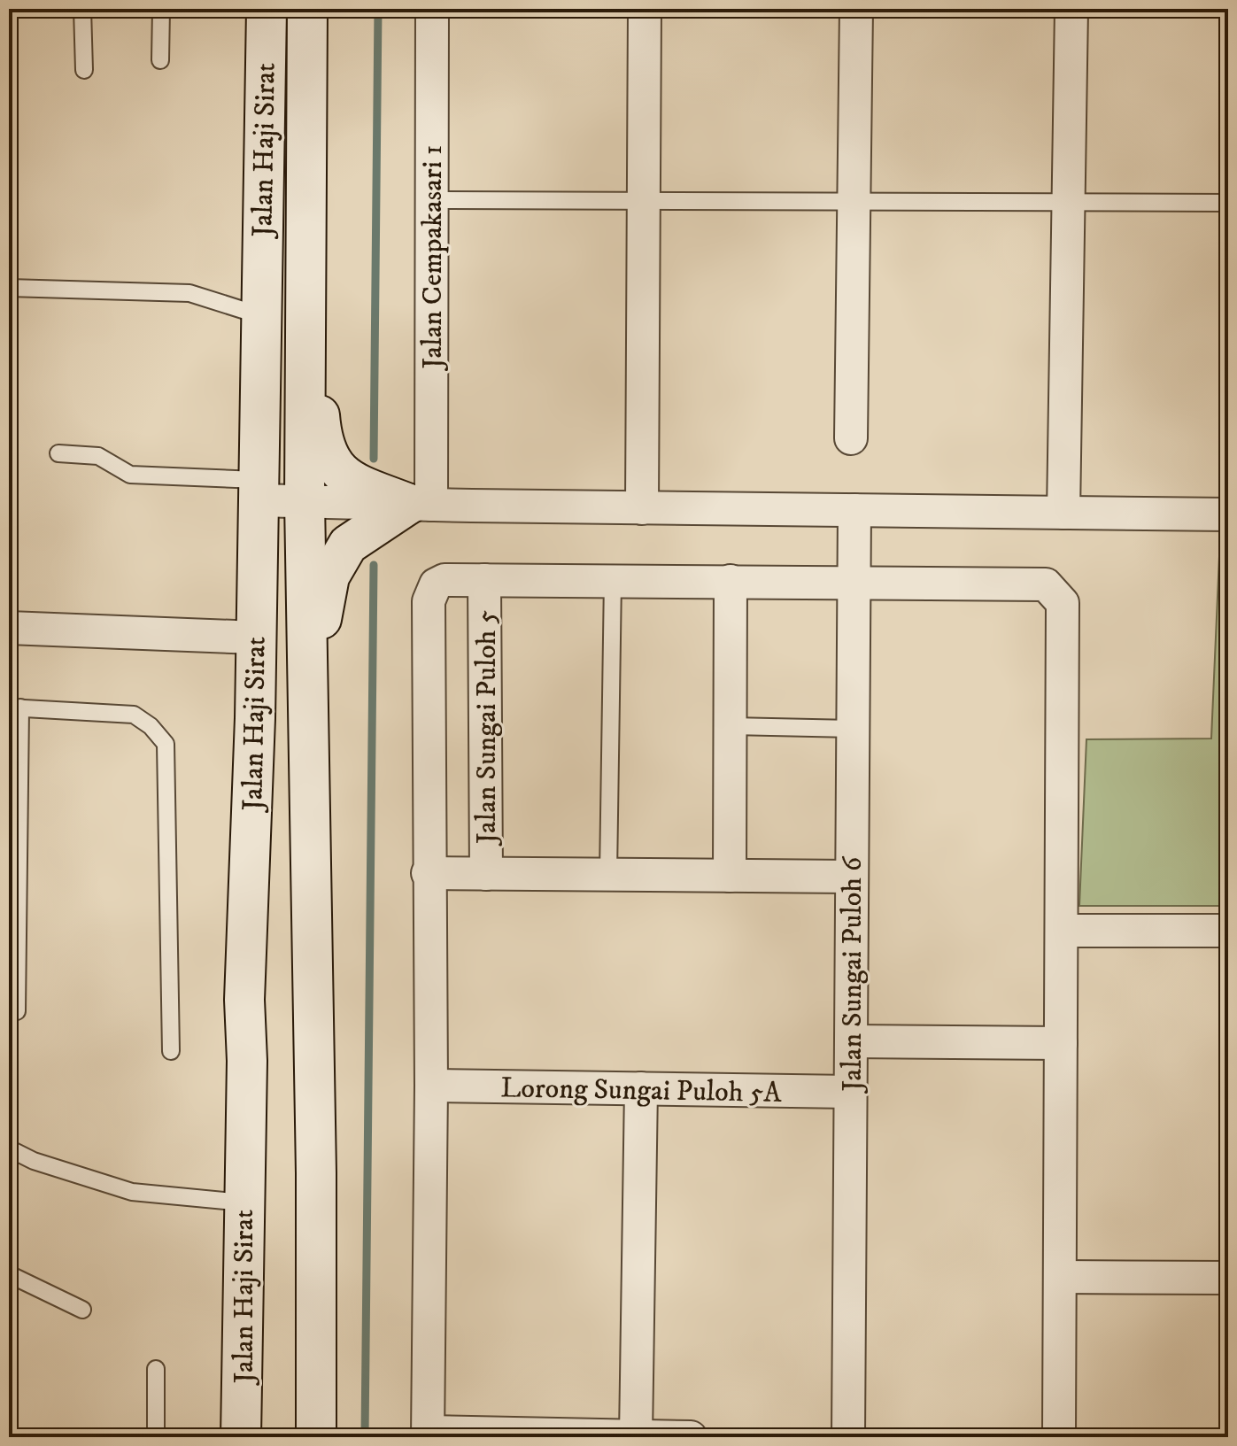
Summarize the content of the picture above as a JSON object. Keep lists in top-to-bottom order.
{
  "streets": {
    "main road": ["Jalan Haji Sirat"],
    "street": [
      "Jalan Cempakasari 1",
      "Jalan Sungai Puloh 5",
      "Jalan Sungai Puloh 6",
      "Lorong Sungai Puloh 5A"
    ]
  },
  "crossings": [
    ["Jalan Sungai Puloh 6", "Lorong Sungai Puloh 5A"]
  ]
}
